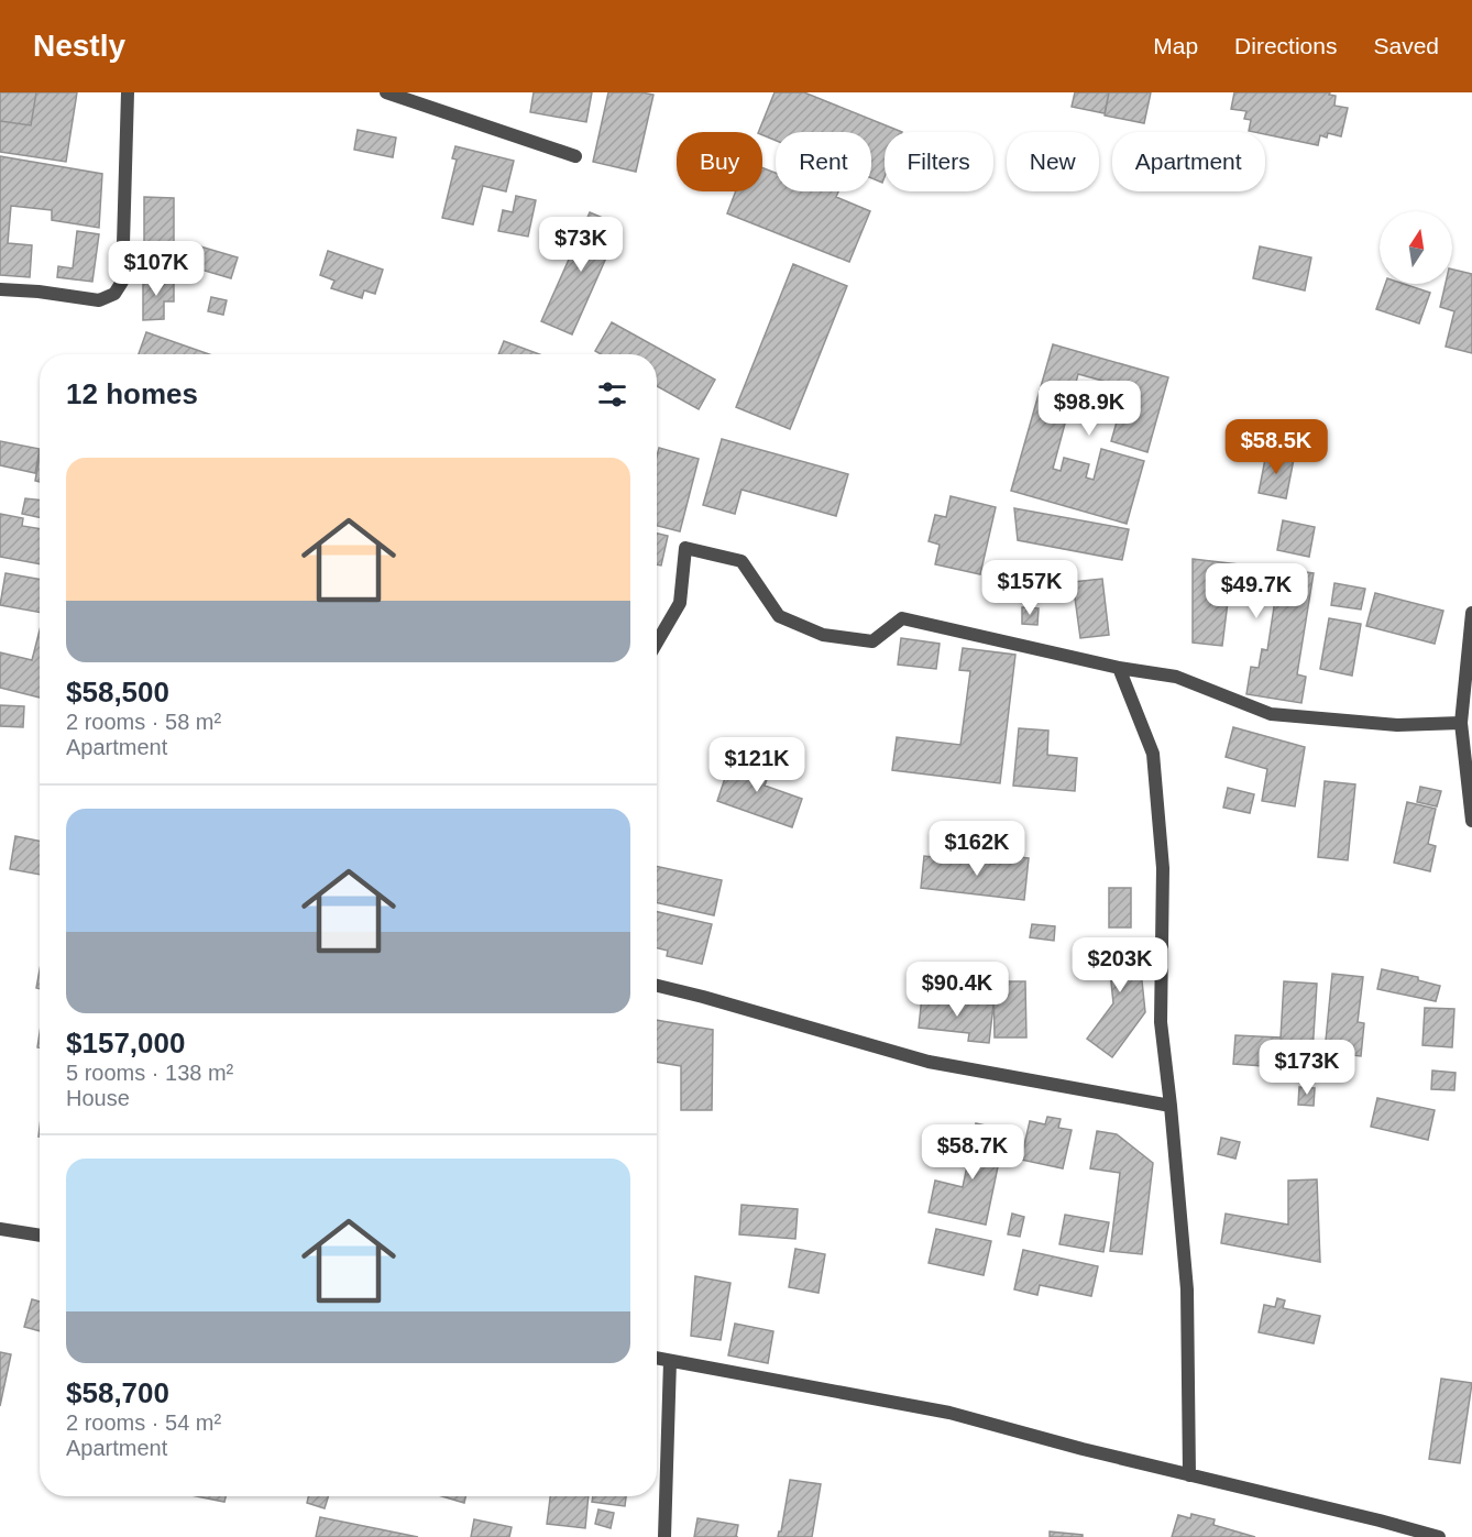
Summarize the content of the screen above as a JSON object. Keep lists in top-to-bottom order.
{
  "north": "top",
  "page": {
    "header": "Nestly",
    "nav": ["Map", "Directions", "Saved"],
    "chip": [
      "Buy",
      "Rent",
      "Filters",
      "New",
      "Apartment"
    ],
    "price": [
      "$73K",
      "$107K",
      "$98.9K",
      "$58.5K",
      "$157K",
      "$49.7K",
      "$121K",
      "$162K",
      "$203K",
      "$90.4K",
      "$173K",
      "$58.7K"
    ],
    "heading": "12 homes",
    "list": [
      {
        "name": "$58,500",
        "note": "2 rooms · 58 m² · Apartment"
      },
      {
        "name": "$157,000",
        "note": "5 rooms · 138 m² · House"
      },
      {
        "name": "$58,700",
        "note": "2 rooms · 54 m² · Apartment"
      }
    ]
  }
}
